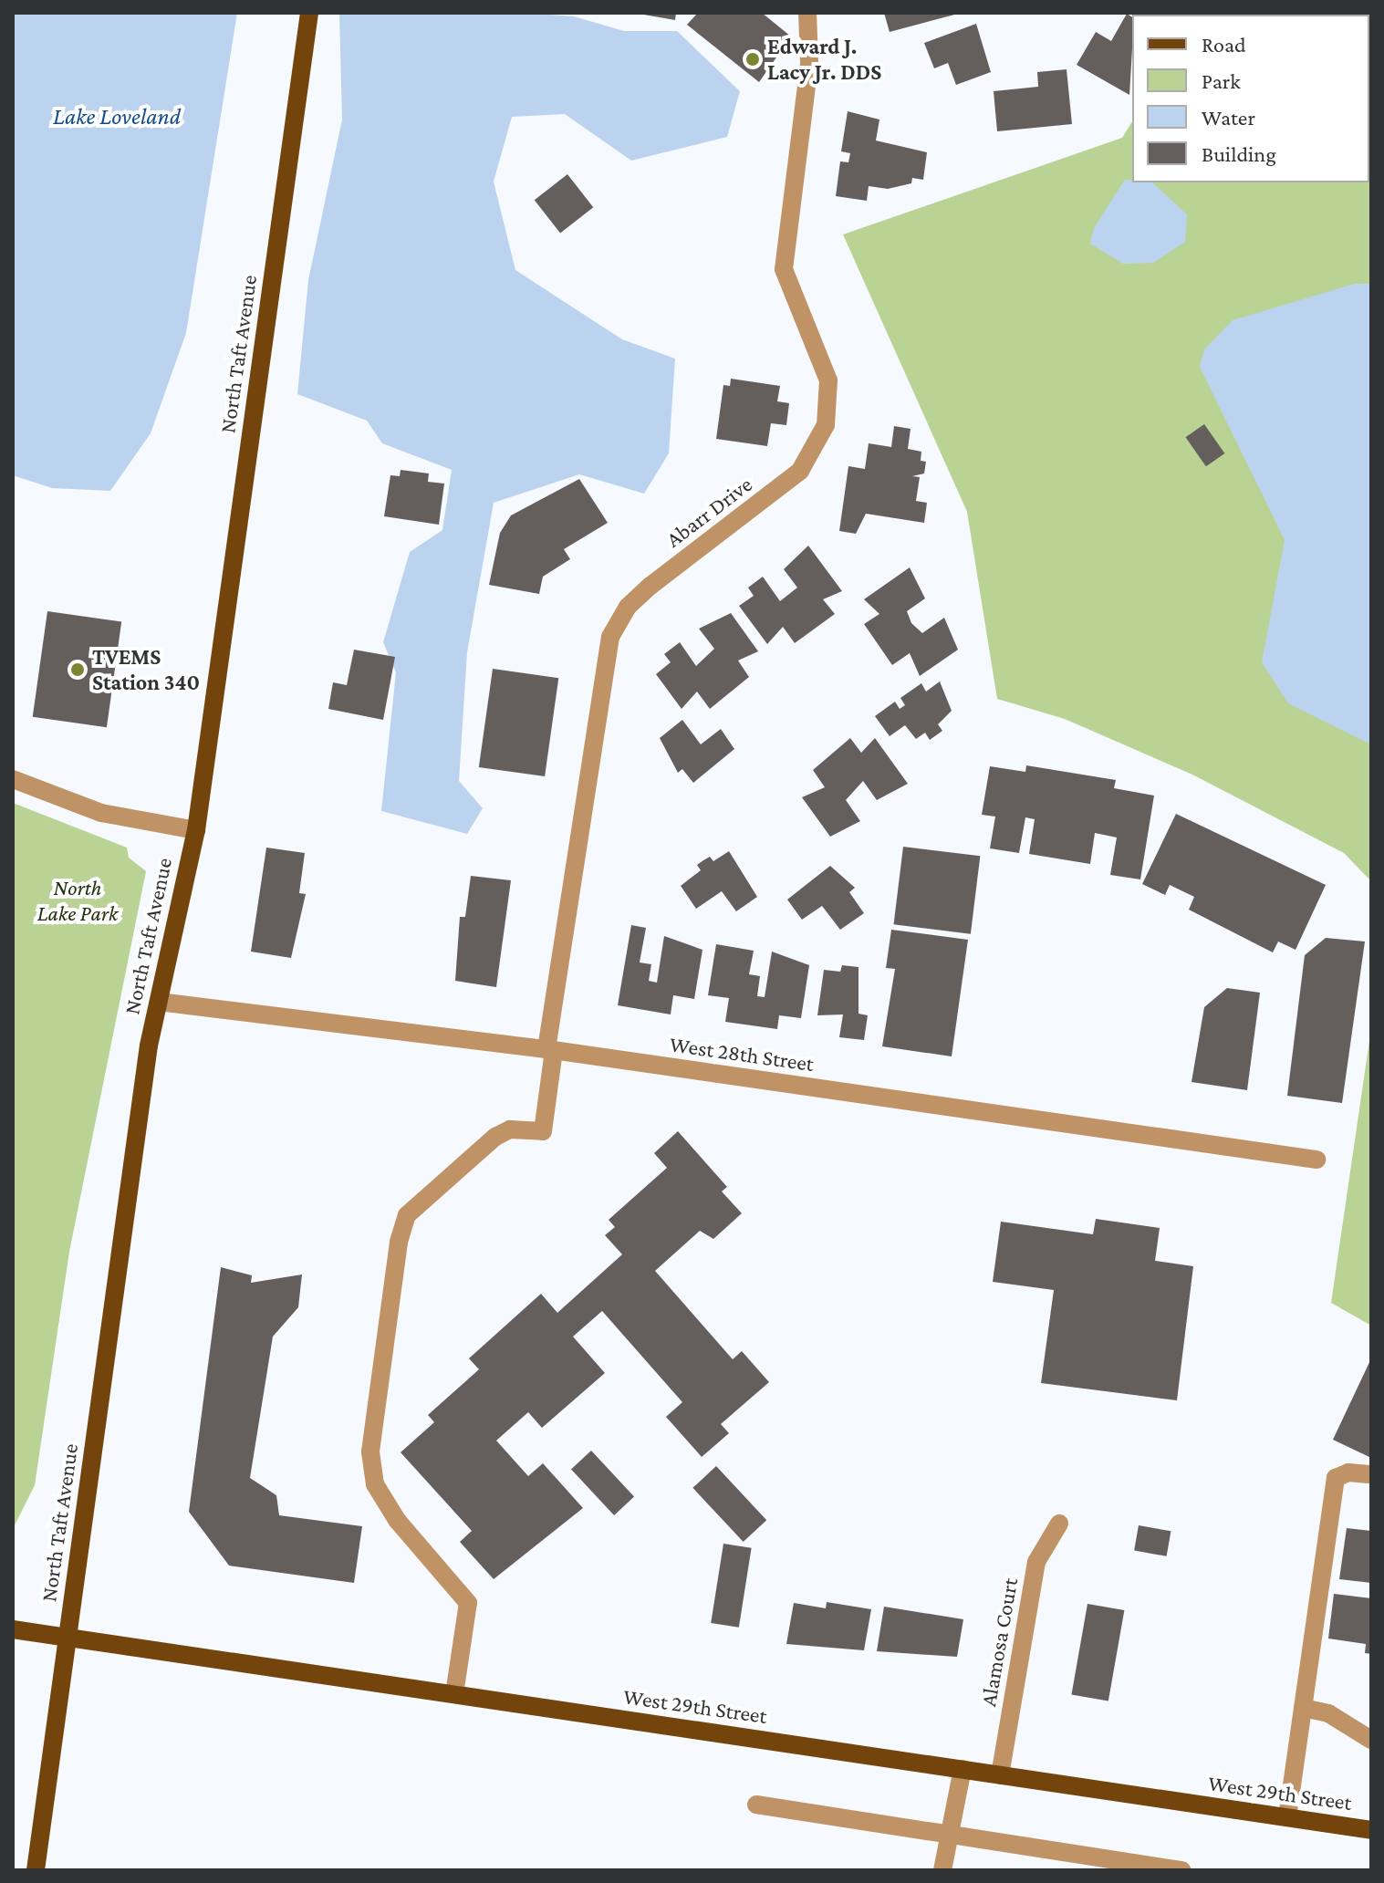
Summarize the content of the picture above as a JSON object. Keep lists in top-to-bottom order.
{
  "streets": {
    "main road": ["North Taft Avenue", "West 29th Street"],
    "street": ["Abarr Drive", "West 28th Street", "Alamosa Court"]
  },
  "crossings": [
    ["North Taft Avenue", "West 28th Street"],
    ["North Taft Avenue", "West 29th Street"],
    ["Abarr Drive", "West 28th Street"],
    ["Abarr Drive", "West 29th Street"],
    ["Alamosa Court", "West 29th Street"]
  ],
  "water": ["Lake Loveland"],
  "parks": ["North Lake Park"],
  "places": ["Edward J. Lacy Jr. DDS", "TVEMS Station 340"],
  "legend": [
    "Road",
    "Park",
    "Water",
    "Building"
  ]
}
